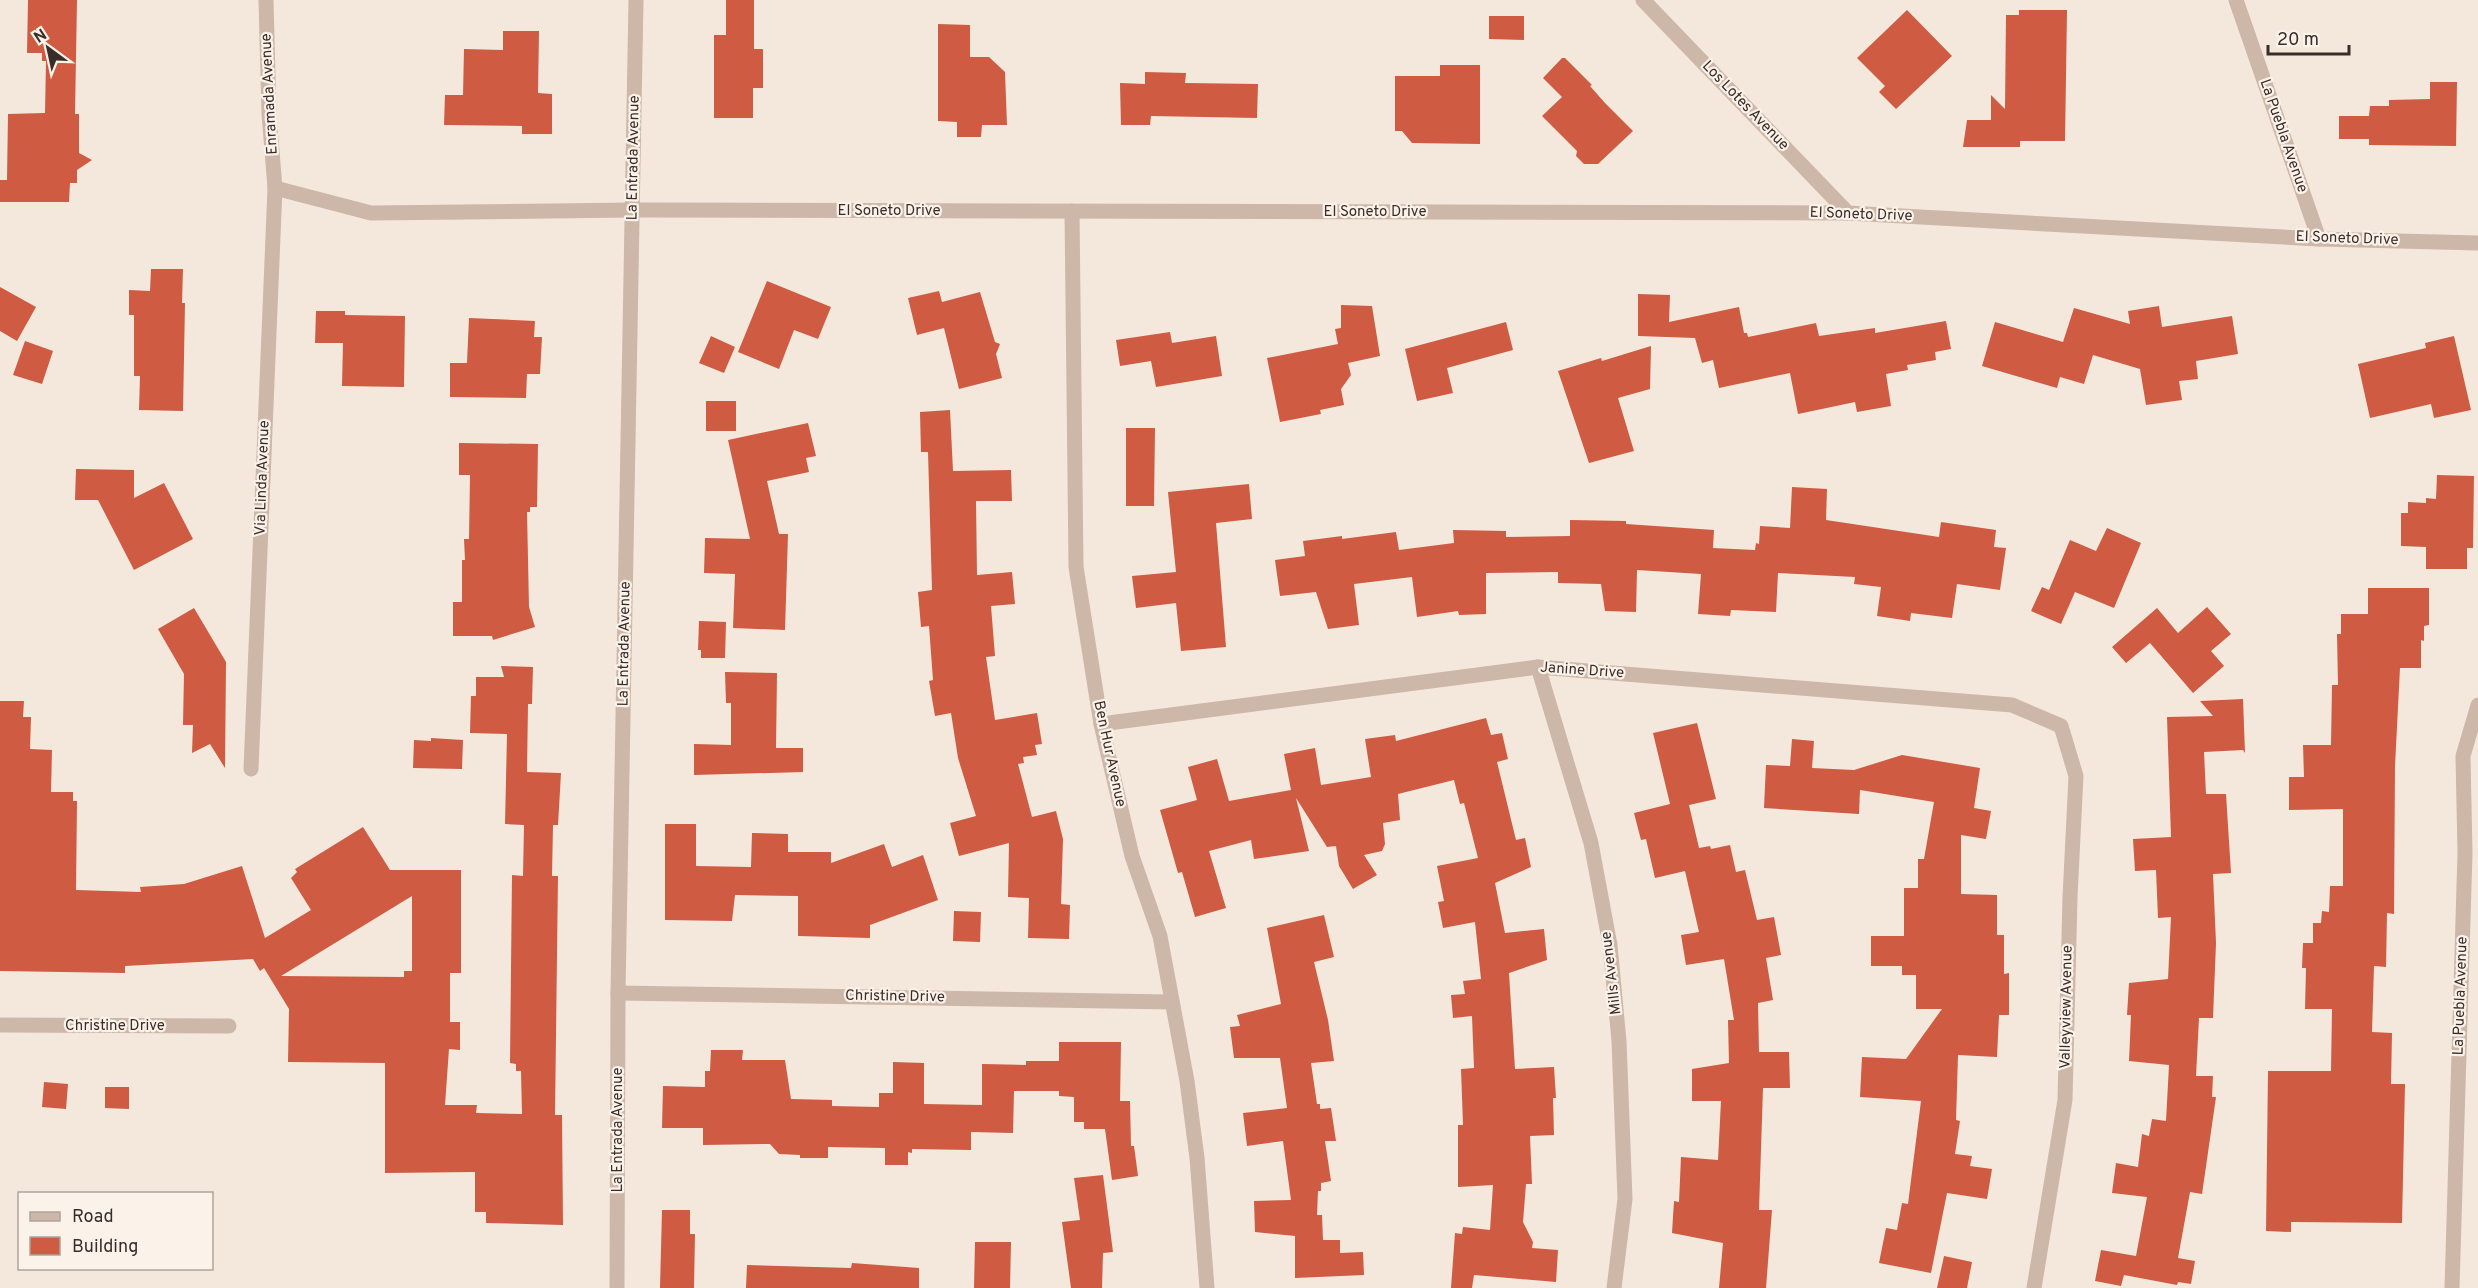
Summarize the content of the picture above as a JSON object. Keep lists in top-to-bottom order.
{
  "streets": {
    "street": [
      "Enramada Avenue",
      "Los Lotes Avenue",
      "La Puebla Avenue",
      "La Entrada Avenue",
      "El Soneto Drive",
      "Via Linda Avenue",
      "Janine Drive",
      "Ben Hur Avenue",
      "Mills Avenue",
      "Christine Drive",
      "Valleyview Avenue"
    ]
  },
  "crossings": [
    ["Enramada Avenue", "El Soneto Drive"],
    ["Enramada Avenue", "Via Linda Avenue"],
    ["Los Lotes Avenue", "El Soneto Drive"],
    ["La Puebla Avenue", "El Soneto Drive"],
    ["La Entrada Avenue", "El Soneto Drive"],
    ["La Entrada Avenue", "Christine Drive"],
    ["El Soneto Drive", "Via Linda Avenue"],
    ["El Soneto Drive", "Ben Hur Avenue"],
    ["Janine Drive", "Ben Hur Avenue"],
    ["Janine Drive", "Mills Avenue"],
    ["Janine Drive", "Valleyview Avenue"],
    ["Ben Hur Avenue", "Christine Drive"]
  ],
  "legend": ["Road", "Building"],
  "scale_bar": "20 m",
  "north": "top left"
}
